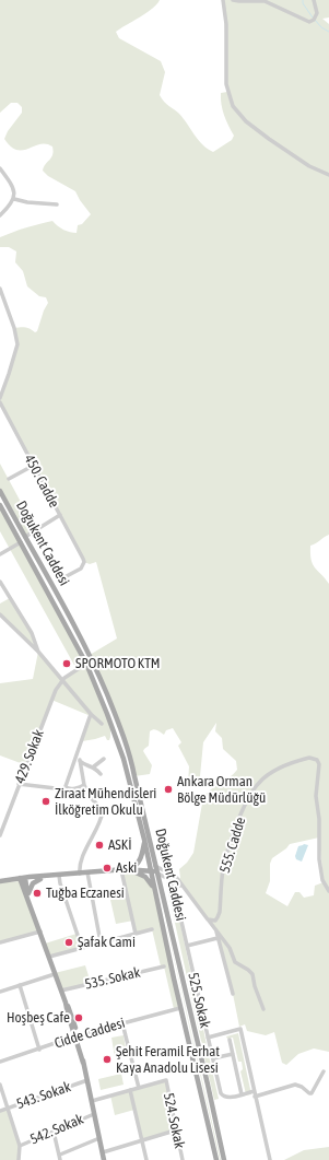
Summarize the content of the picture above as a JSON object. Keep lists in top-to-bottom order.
{
  "streets": {
    "main road": ["Doğukent Caddesi"],
    "street": [
      "450. Cadde",
      "429. Sokak",
      "555. Cadde",
      "535. Sokak",
      "525. Sokak",
      "Cidde Caddesi",
      "543. Sokak",
      "524. Sokak",
      "542. Sokak"
    ]
  },
  "crossings": [
    ["Doğukent Caddesi", "Cidde Caddesi"]
  ],
  "places": [
    "SPORMOTO KTM",
    "Ankara Orman Bölge Müdürlüğü",
    "Ziraat Mühendisleri İlköğretim Okulu",
    "ASKİ",
    "Aski",
    "Tuğba Eczanesi",
    "Şafak Cami",
    "Hoşbeş Cafe",
    "Şehit Feramil Ferhat Kaya Anadolu Lisesi"
  ]
}
